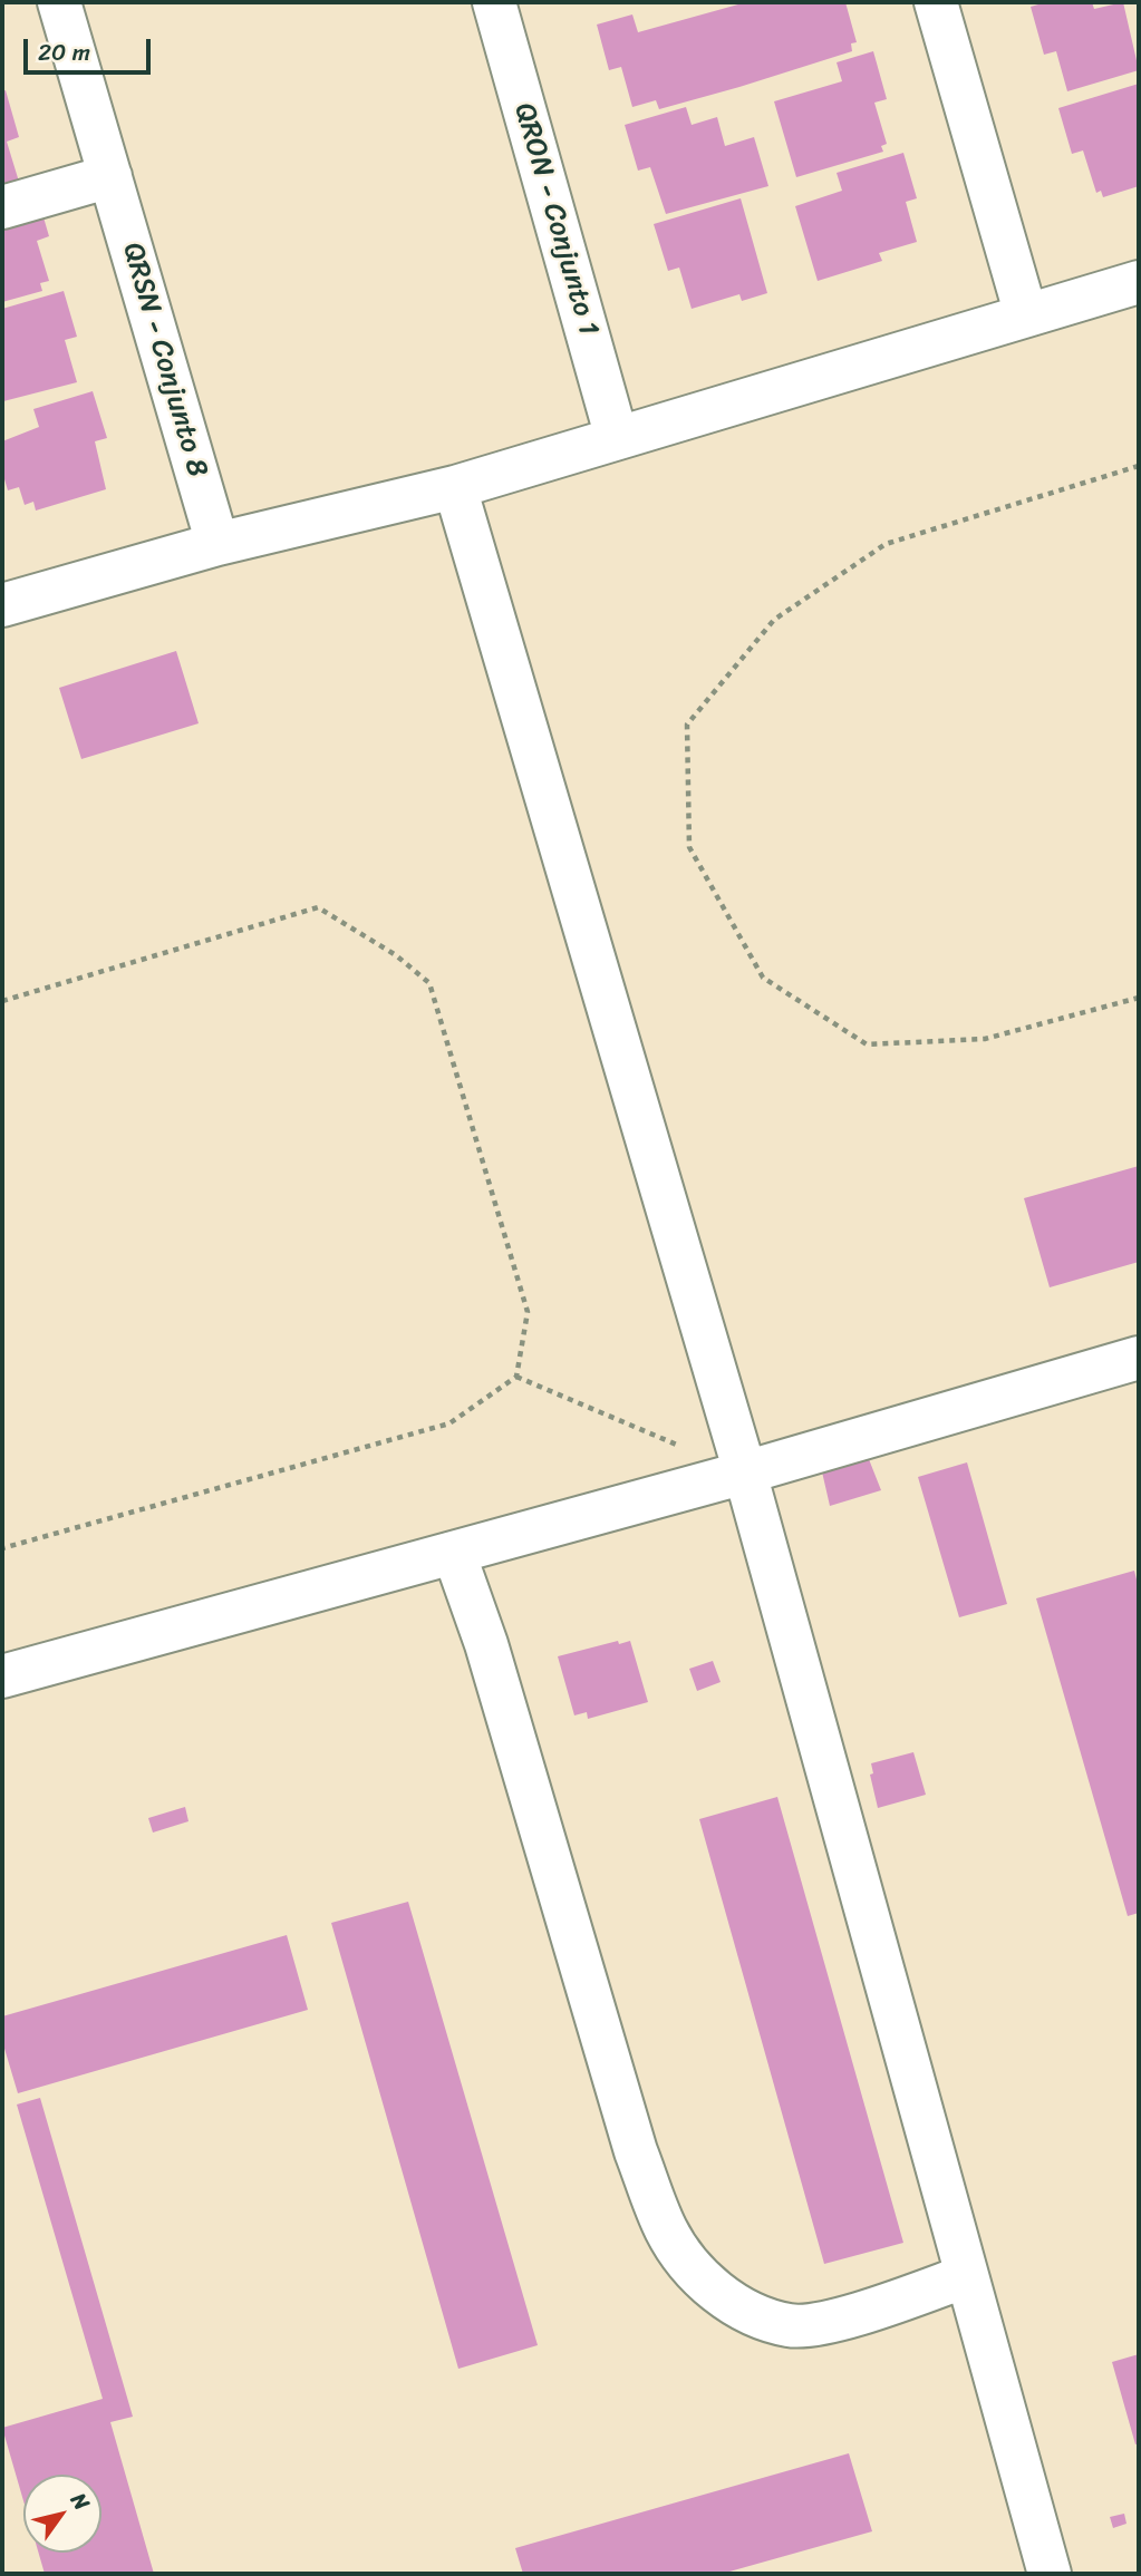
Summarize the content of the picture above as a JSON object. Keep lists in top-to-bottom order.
{
  "streets": {
    "street": ["QRON - Conjunto 1", "QRSN - Conjunto 8"]
  },
  "scale_bar": "20 m",
  "north": "top right"
}
